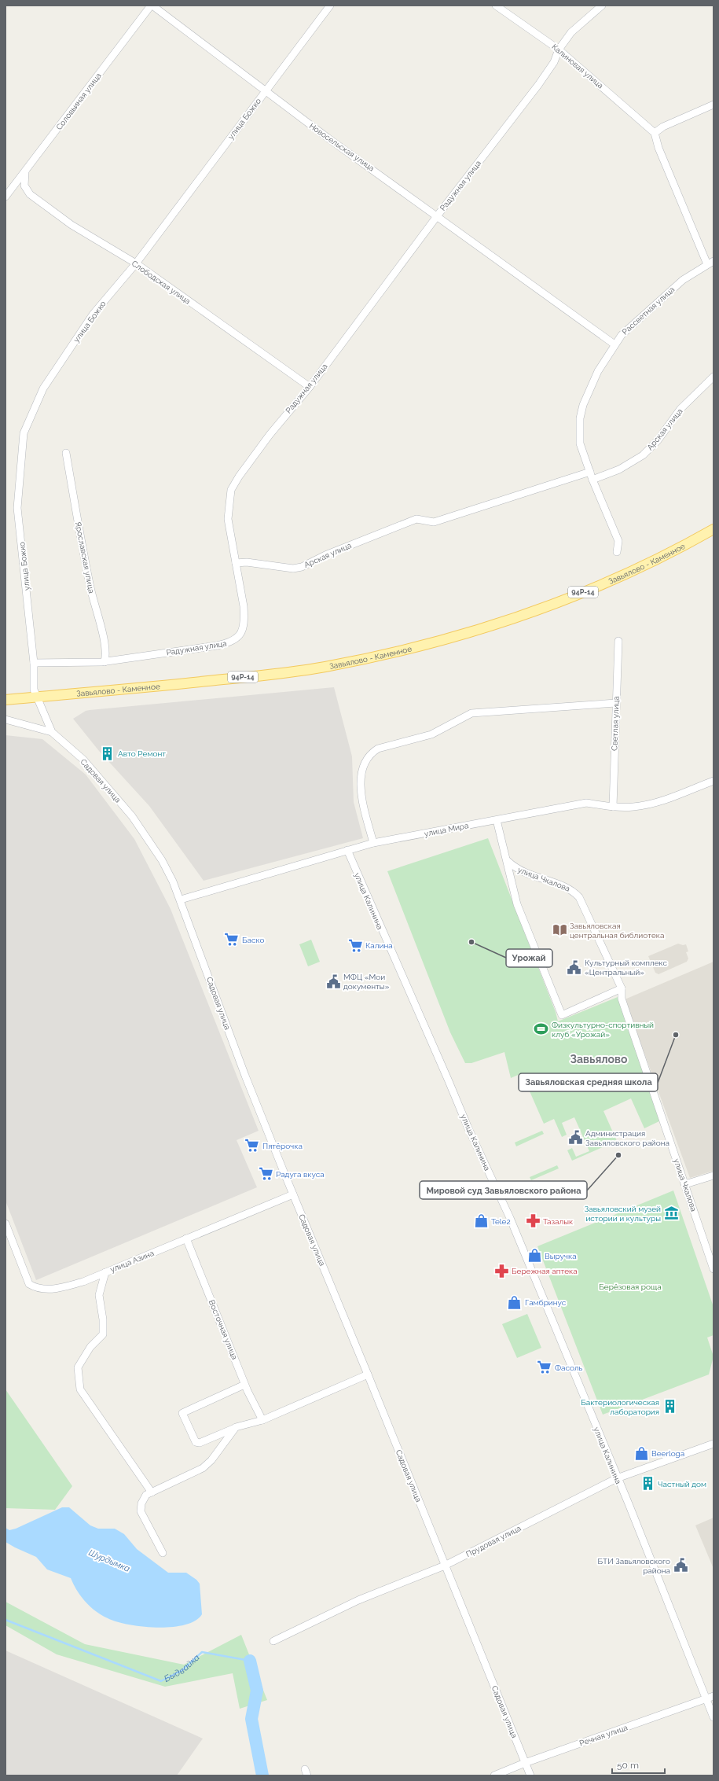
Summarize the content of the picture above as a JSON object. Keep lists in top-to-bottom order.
{
  "streets": {
    "main road": ["Завьялово - Каменное", "94Р-14"],
    "street": [
      "Калиновая улица",
      "Соловьиная улица",
      "улица Божко",
      "Новосельская улица",
      "Радужная улица",
      "Слободская улица",
      "Рассветная улица",
      "Арская улица",
      "Ярославская улица",
      "Светлая улица",
      "Садовая улица",
      "улица Мира",
      "улица Чкалова",
      "улица Калинина",
      "улица Азина",
      "Восточная улица",
      "Прудовая улица",
      "Речная улица"
    ]
  },
  "crossings": [
    ["Калиновая улица", "Радужная улица"],
    ["Соловьиная улица", "Новосельская улица"],
    ["Соловьиная улица", "Слободская улица"],
    ["улица Божко", "Новосельская улица"],
    ["улица Божко", "Радужная улица"],
    ["улица Божко", "Слободская улица"],
    ["улица Божко", "Завьялово - Каменное"],
    ["улица Божко", "Садовая улица"],
    ["Новосельская улица", "Радужная улица"],
    ["Новосельская улица", "Рассветная улица"],
    ["Радужная улица", "Слободская улица"],
    ["Радужная улица", "Арская улица"],
    ["Радужная улица", "Ярославская улица"],
    ["Рассветная улица", "Арская улица"],
    ["Светлая улица", "улица Мира"],
    ["Садовая улица", "улица Мира"],
    ["Садовая улица", "улица Азина"],
    ["Садовая улица", "Прудовая улица"],
    ["Садовая улица", "Речная улица"],
    ["улица Мира", "улица Калинина"],
    ["улица Калинина", "Прудовая улица"],
    ["улица Калинина", "Речная улица"],
    ["улица Азина", "Восточная улица"]
  ],
  "districts": ["Завьялово"],
  "water": ["Шурдымка", "Быдвайка"],
  "parks": ["Берёзовая роща"],
  "places": {
    "building": ["Авто Ремонт", "Бактериологическая лаборатория", "Частный дом"],
    "library": ["Завьяловская центральная библиотека"],
    "supermarket": [
      "Баско",
      "Калина",
      "Пятёрочка",
      "Радуга вкуса",
      "Фасоль"
    ],
    "other": ["Урожай", "Завьяловская средняя школа", "Мировой суд Завьяловского района"],
    "public building": [
      "Культурный комплекс «Центральный»",
      "МФЦ «Мои документы»",
      "Администрация Завьяловского района",
      "БТИ Завьяловского района"
    ],
    "sports": ["Физкультурно-спортивный клуб «Урожай»"],
    "museum": ["Завьяловский музей истории и культуры"],
    "shop": [
      "Tele2",
      "Выручка",
      "Гамбринус",
      "Beerloga"
    ],
    "pharmacy": ["Тазалык", "Бережная аптека"]
  },
  "scale_bar": "50 m"
}
